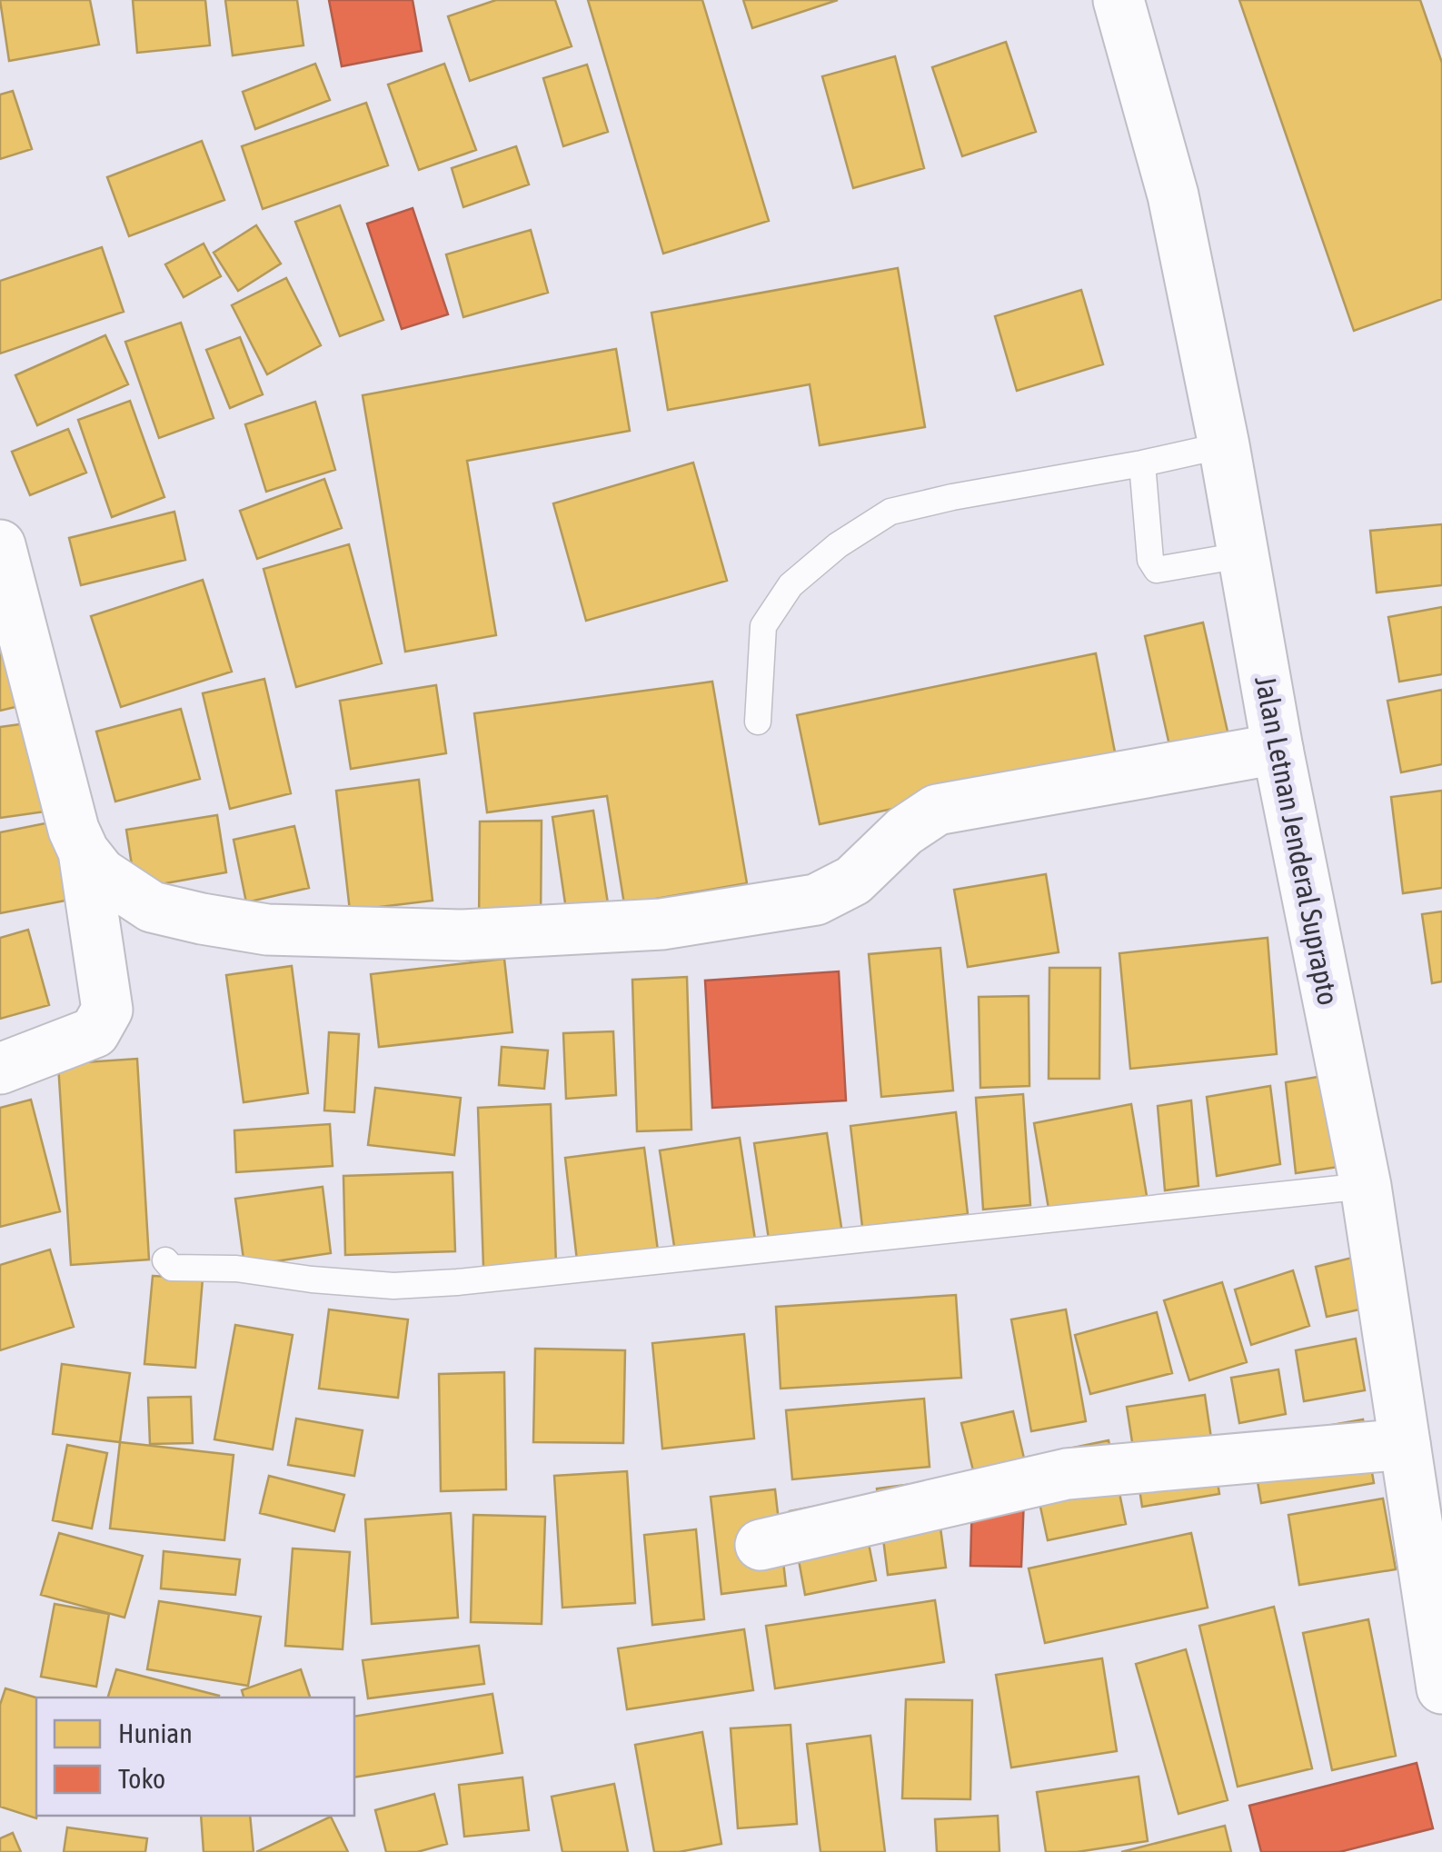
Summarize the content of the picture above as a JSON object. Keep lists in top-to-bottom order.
{
  "streets": {
    "street": ["Jalan Letnan Jenderal Suprapto"]
  },
  "legend": ["Hunian", "Toko"]
}
